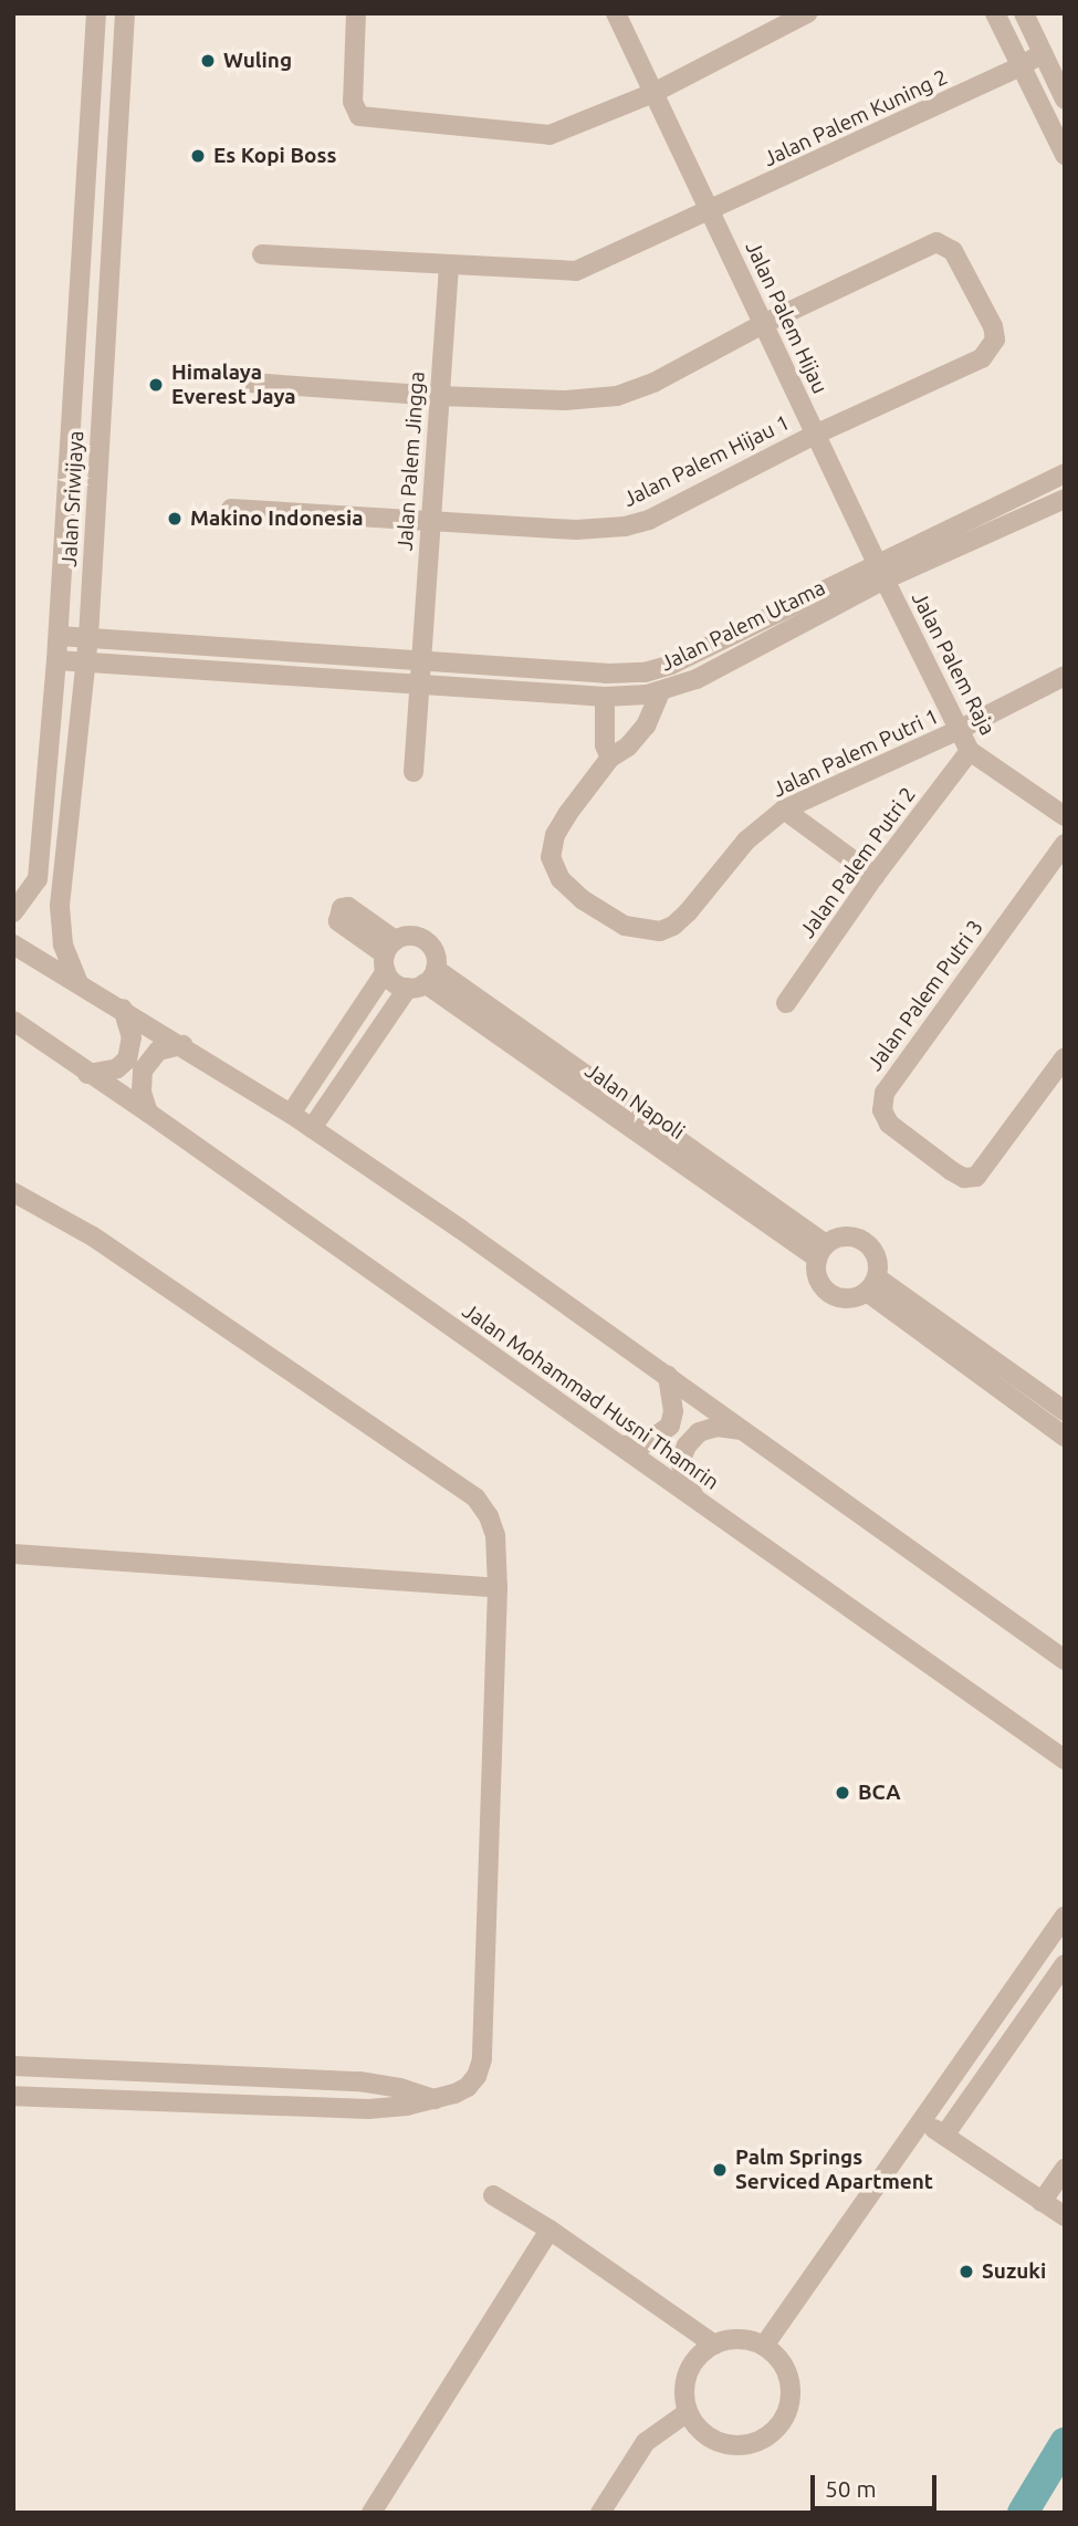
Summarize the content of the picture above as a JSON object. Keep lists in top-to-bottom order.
{
  "streets": {
    "street": [
      "Jalan Palem Kuning 2",
      "Jalan Palem Hijau",
      "Jalan Palem Jingga",
      "Jalan Palem Hijau 1",
      "Jalan Sriwijaya",
      "Jalan Palem Utama",
      "Jalan Palem Raja",
      "Jalan Palem Putri 1",
      "Jalan Palem Putri 2",
      "Jalan Palem Putri 3",
      "Jalan Napoli",
      "Jalan Mohammad Husni Thamrin"
    ]
  },
  "crossings": [
    ["Jalan Palem Kuning 2", "Jalan Palem Hijau"],
    ["Jalan Palem Kuning 2", "Jalan Palem Jingga"],
    ["Jalan Palem Hijau", "Jalan Palem Hijau 1"],
    ["Jalan Palem Hijau", "Jalan Palem Utama"],
    ["Jalan Palem Hijau", "Jalan Palem Raja"],
    ["Jalan Palem Jingga", "Jalan Palem Hijau 1"],
    ["Jalan Palem Jingga", "Jalan Palem Utama"],
    ["Jalan Sriwijaya", "Jalan Palem Utama"],
    ["Jalan Palem Utama", "Jalan Palem Raja"],
    ["Jalan Palem Utama", "Jalan Palem Putri 1"],
    ["Jalan Palem Raja", "Jalan Palem Putri 1"],
    ["Jalan Palem Raja", "Jalan Palem Putri 2"]
  ],
  "places": [
    "Wuling",
    "Es Kopi Boss",
    "Himalaya Everest Jaya",
    "Makino Indonesia",
    "BCA",
    "Palm Springs Serviced Apartment",
    "Suzuki"
  ],
  "scale_bar": "50 m"
}
